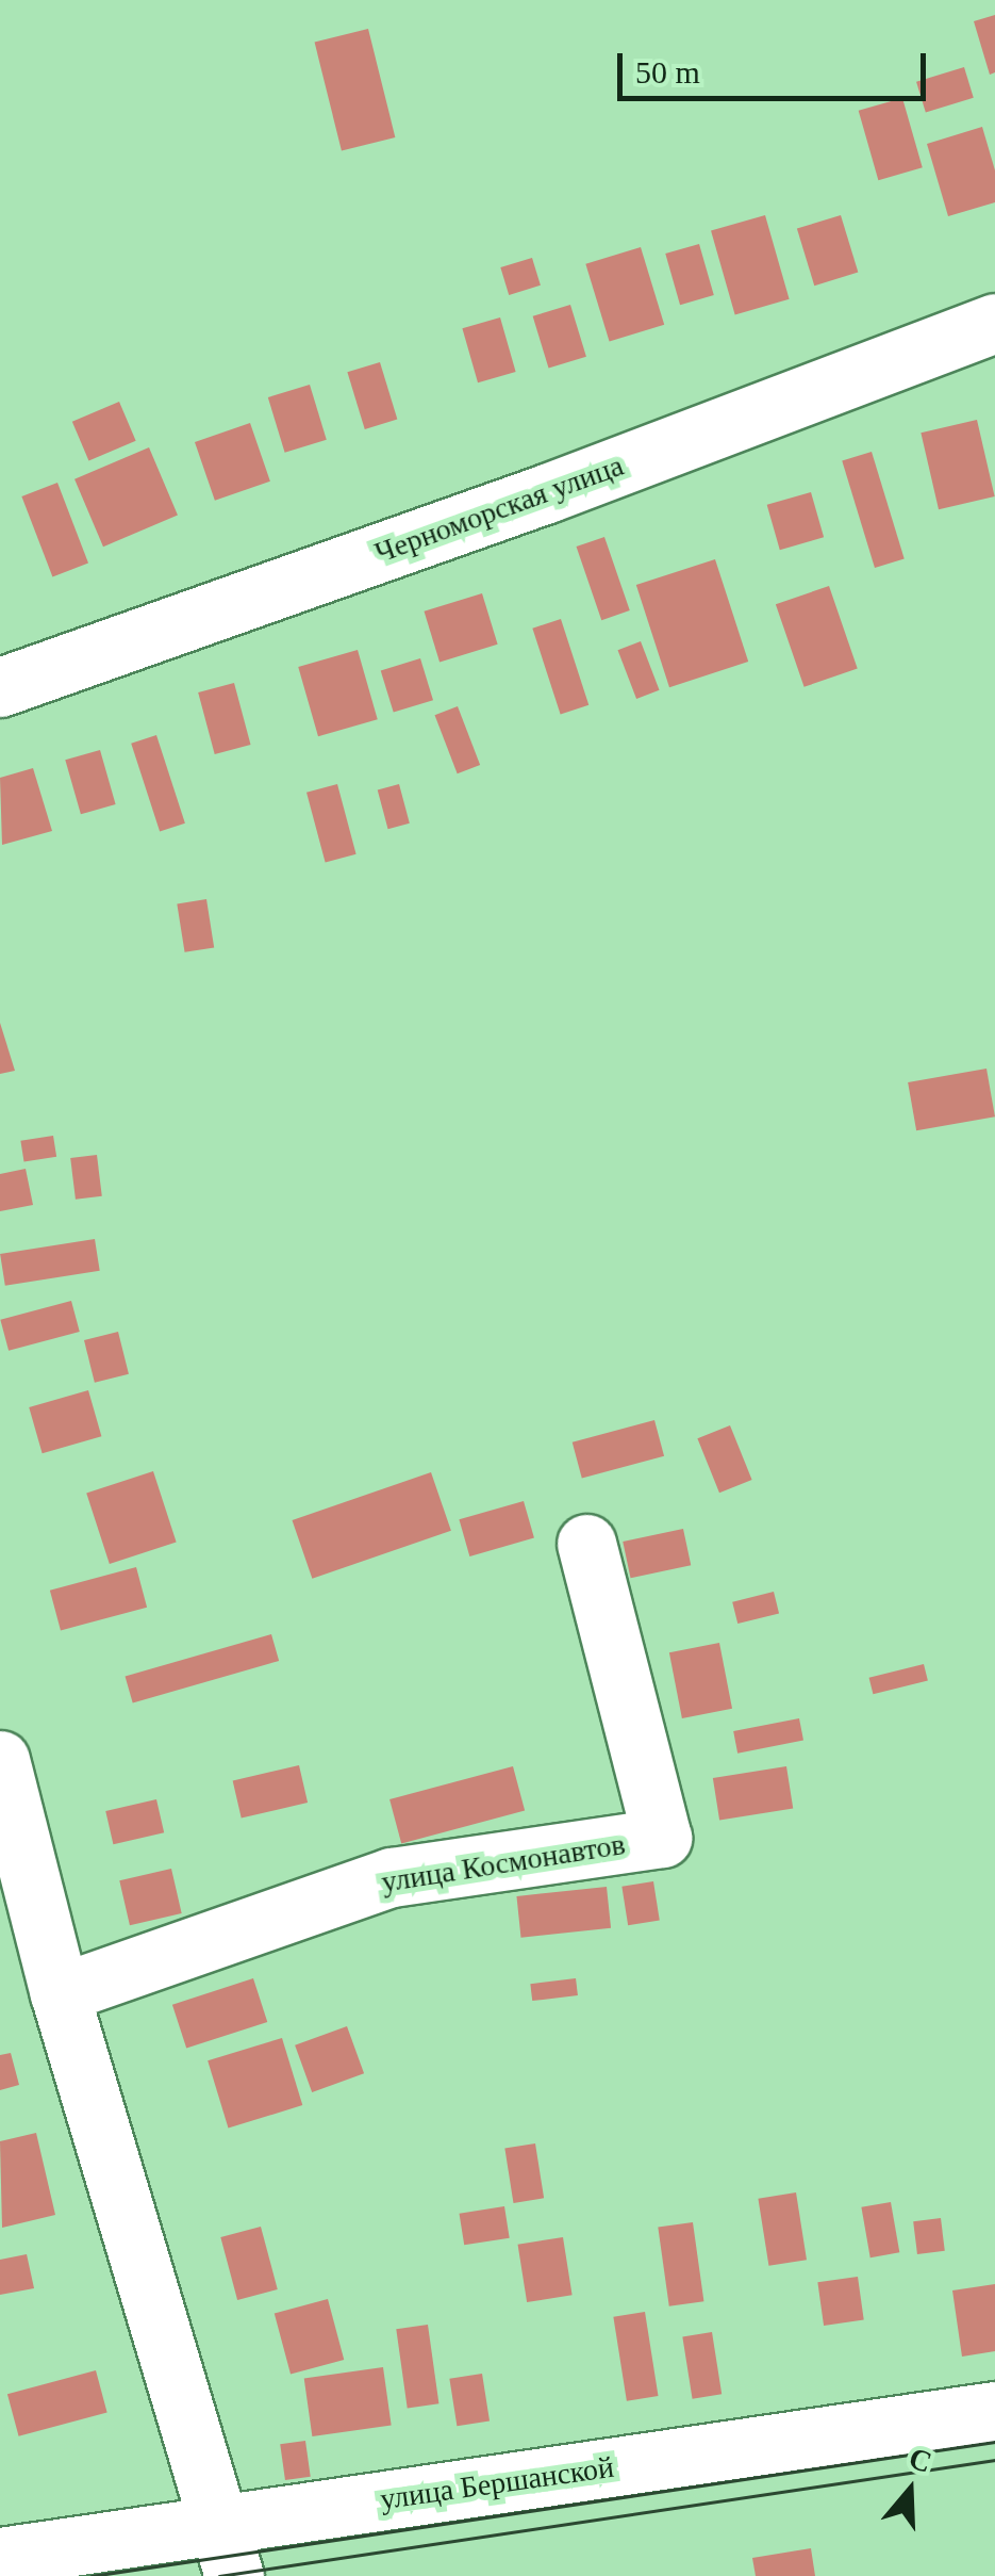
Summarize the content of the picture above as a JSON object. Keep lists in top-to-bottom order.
{
  "streets": {
    "street": ["Черноморская улица", "улица Космонавтов", "улица Бершанской"]
  },
  "scale_bar": "50 m",
  "north": "top"
}
